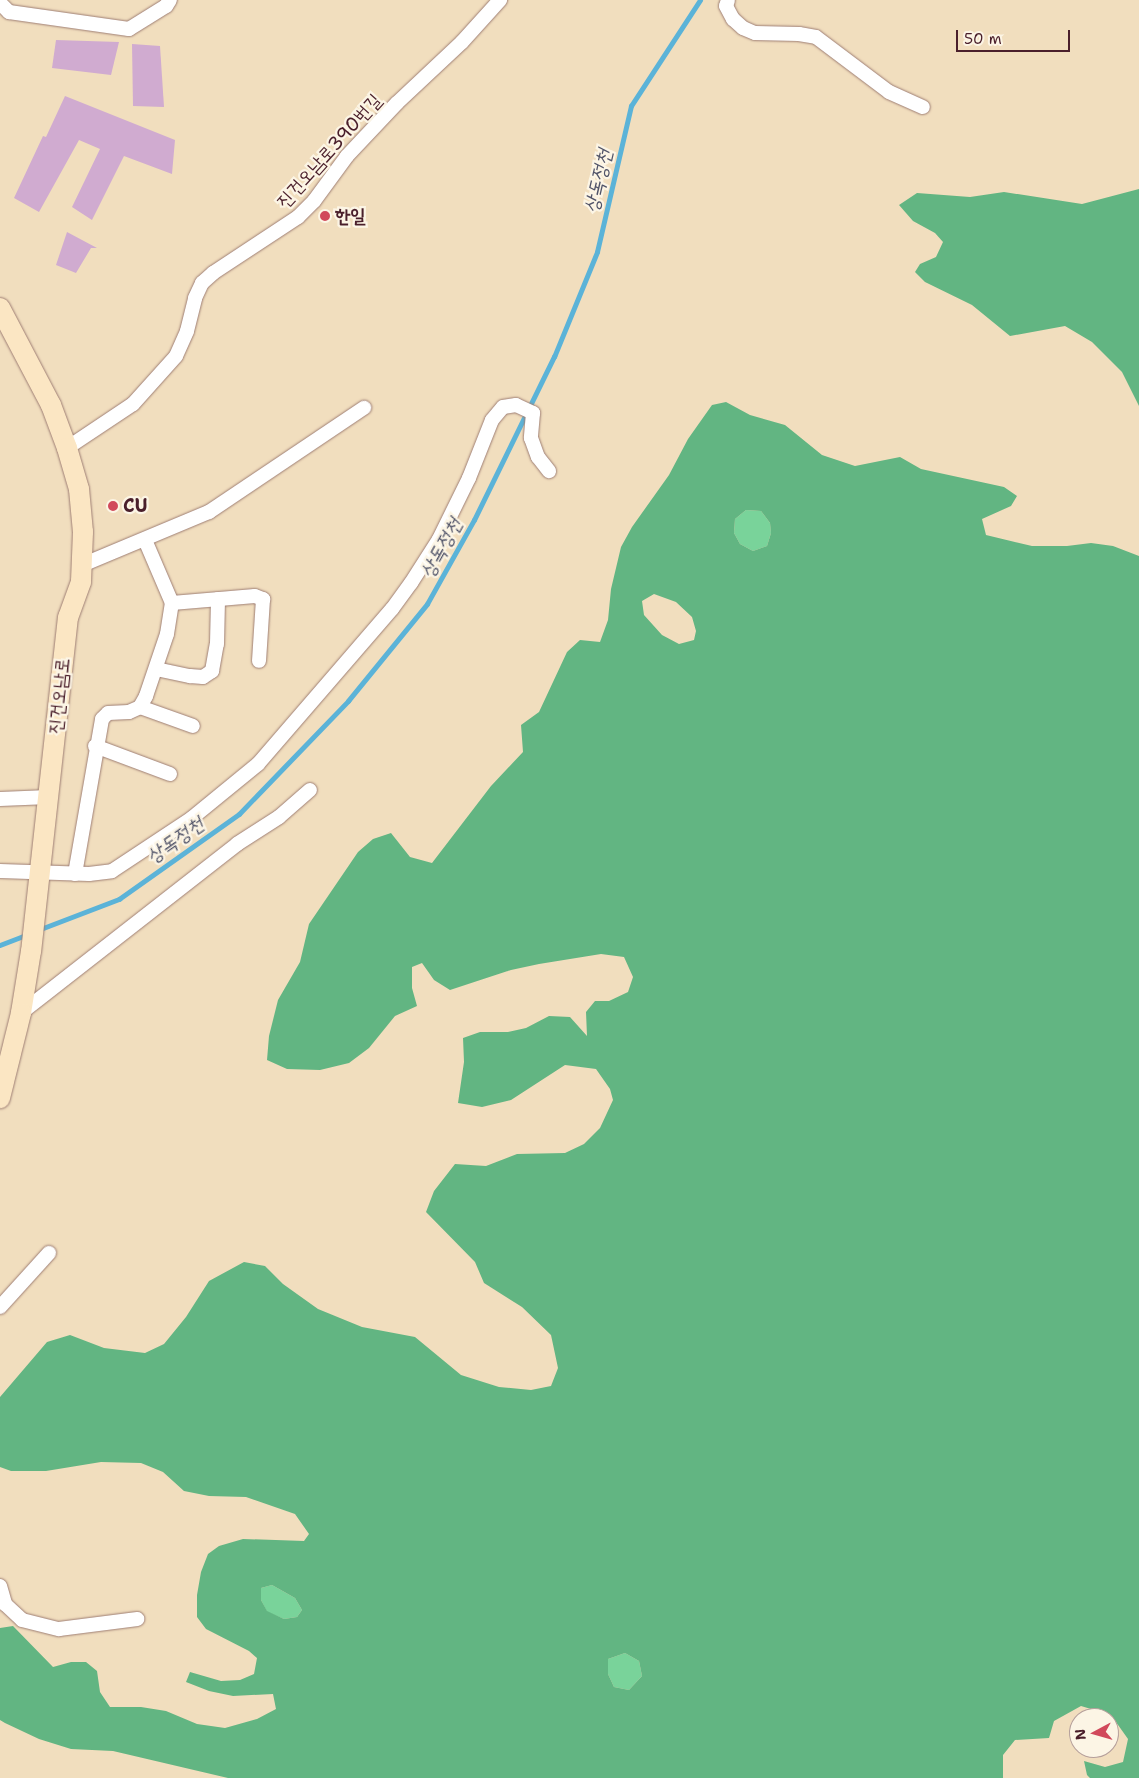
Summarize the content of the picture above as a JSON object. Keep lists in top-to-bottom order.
{
  "streets": {
    "main road": ["진건오남로"],
    "street": ["진건오남로390번길"]
  },
  "crossings": [
    ["진건오남로390번길", "진건오남로"]
  ],
  "water": ["상독정천"],
  "places": ["한일", "CU"],
  "scale_bar": "50 m",
  "north": "left"
}
